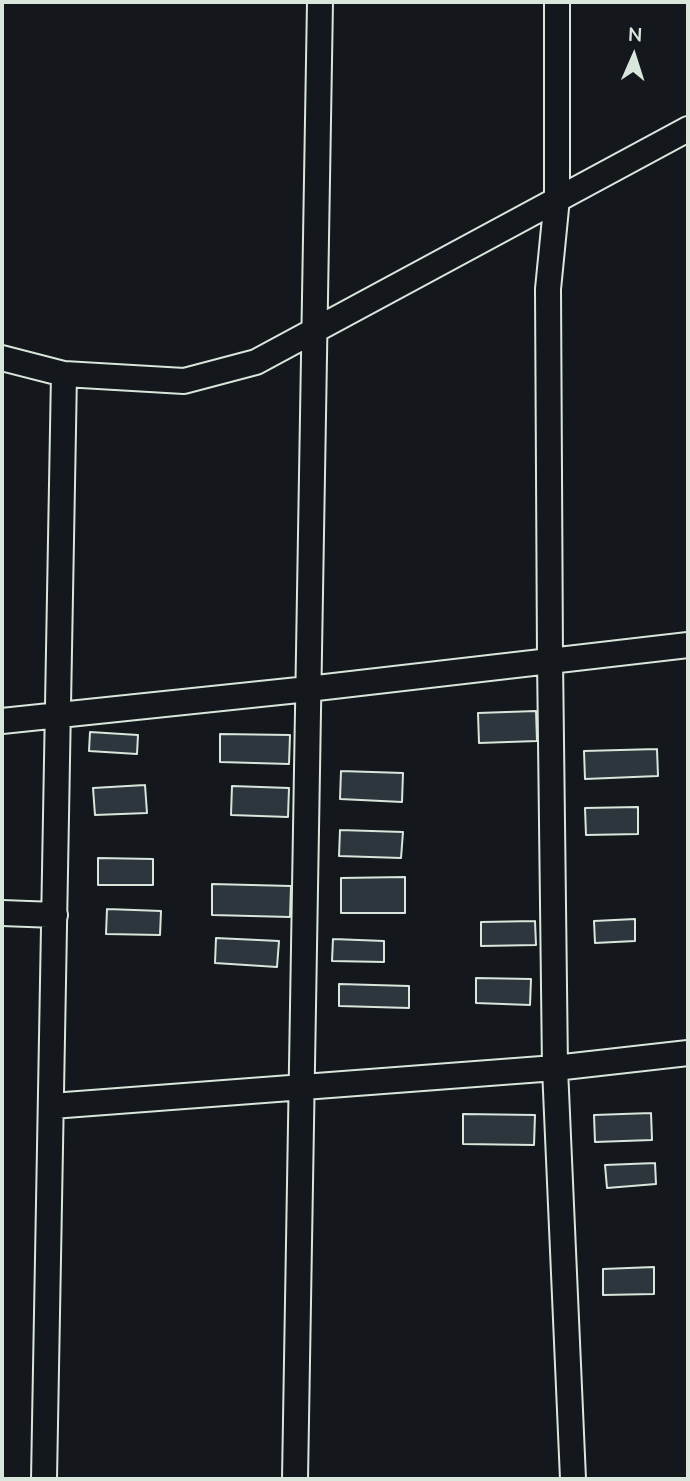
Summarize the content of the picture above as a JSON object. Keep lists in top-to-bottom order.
{
  "north": "top"
}
